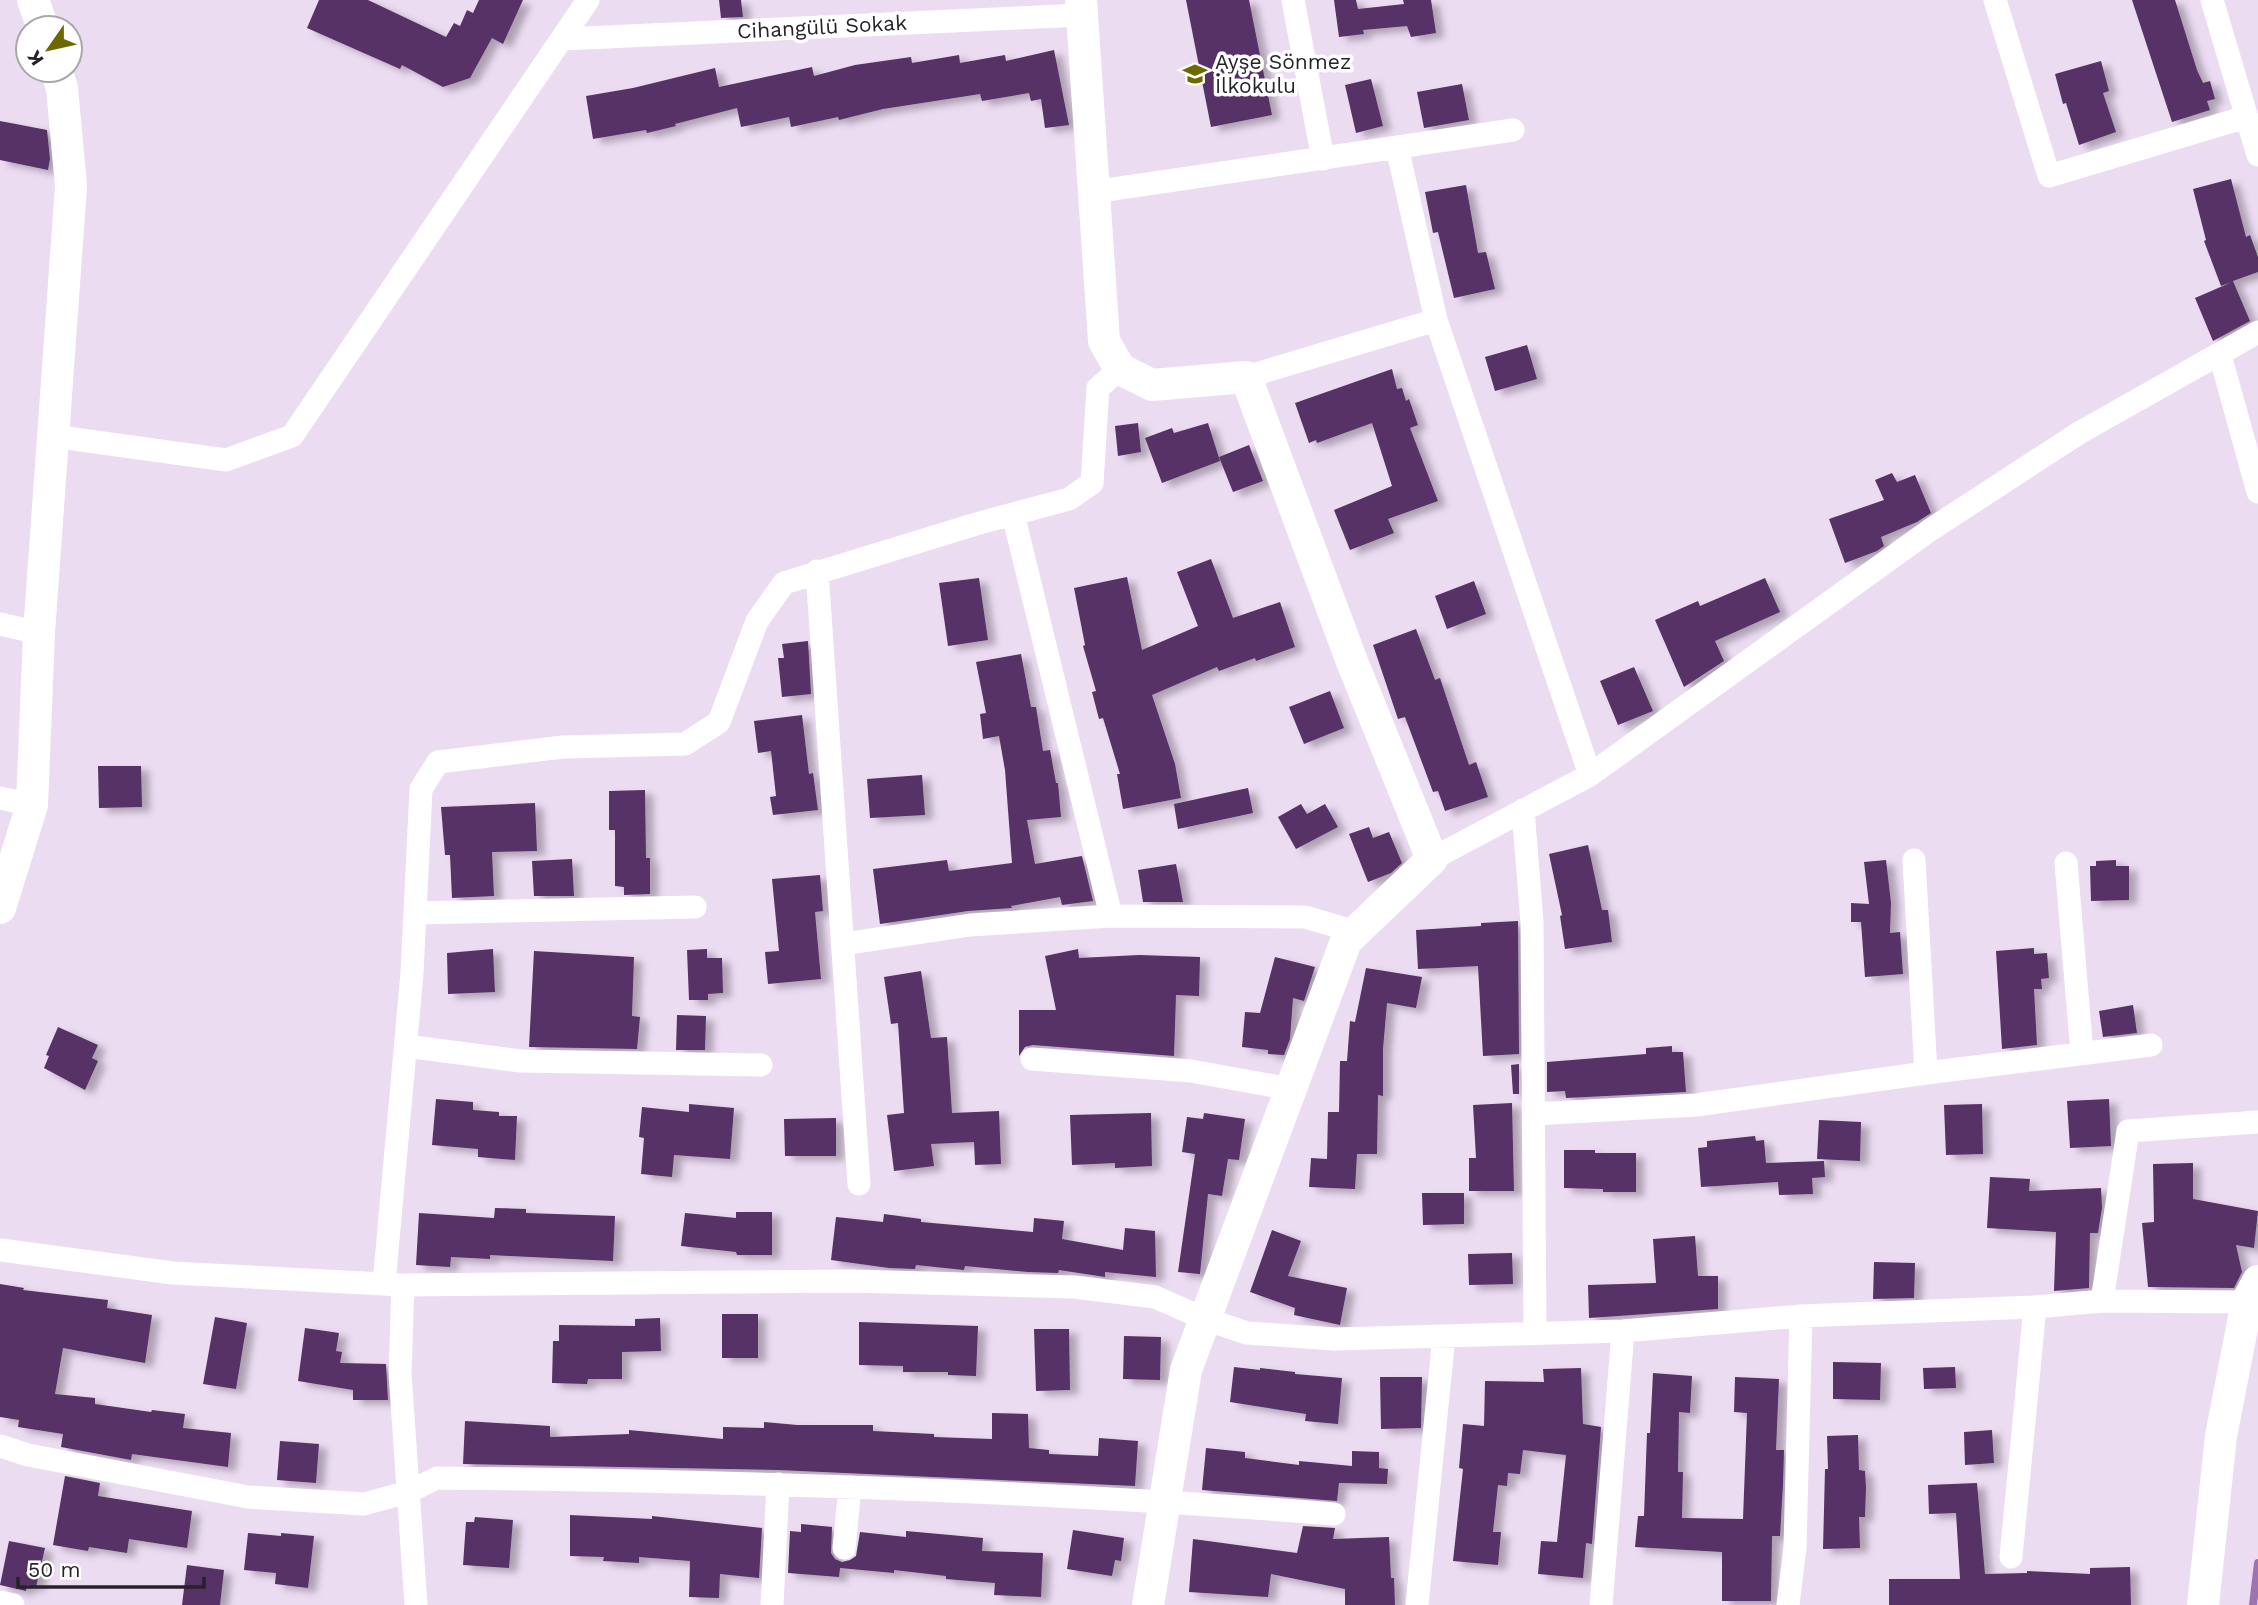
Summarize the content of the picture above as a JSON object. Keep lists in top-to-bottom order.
{
  "streets": {
    "street": ["Cihangülü Sokak"]
  },
  "places": {
    "school or university": ["Ayşe Sönmez İlkokulu"]
  },
  "scale_bar": "50 m",
  "north": "bottom left"
}
